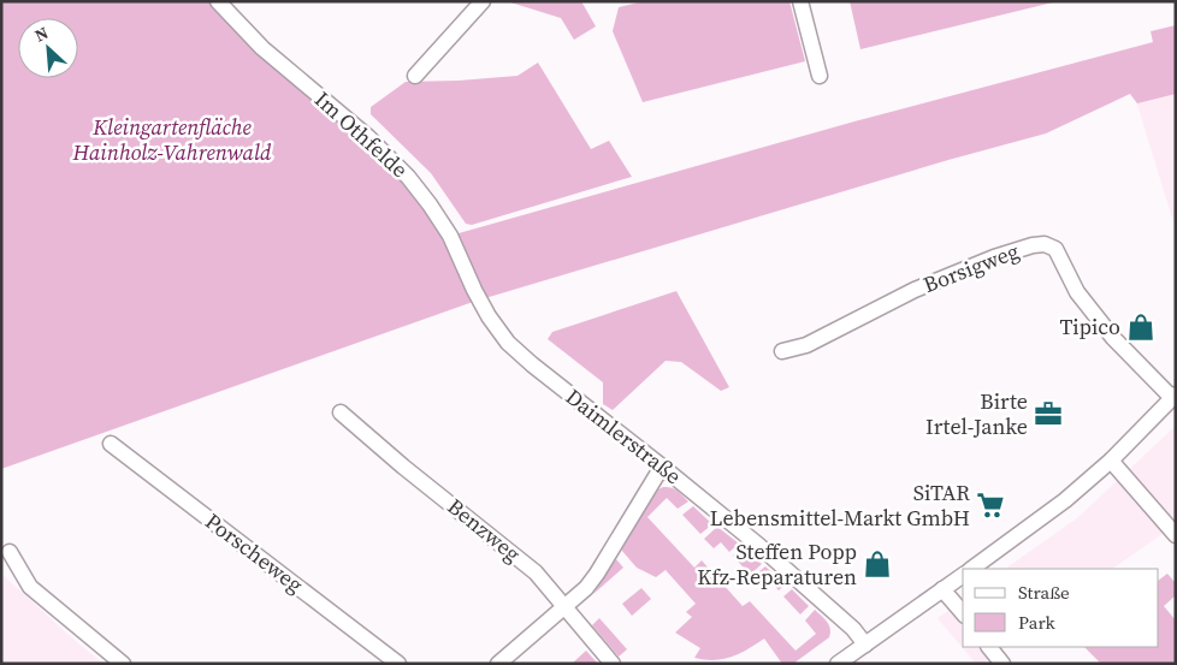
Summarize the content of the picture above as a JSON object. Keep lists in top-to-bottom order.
{
  "streets": {
    "street": [
      "Im Othfelde",
      "Borsigweg",
      "Daimlerstraße",
      "Benzweg",
      "Porscheweg"
    ]
  },
  "crossings": [
    ["Im Othfelde", "Daimlerstraße"]
  ],
  "parks": ["Kleingartenfläche Hainholz-Vahrenwald"],
  "places": {
    "shop": ["Tipico", "Steffen Popp Kfz-Reparaturen"],
    "office": ["Birte Irtel-Janke"],
    "supermarket": ["SiTAR Lebensmittel-Markt GmbH"]
  },
  "legend": ["Straße", "Park"],
  "north": "top left"
}
